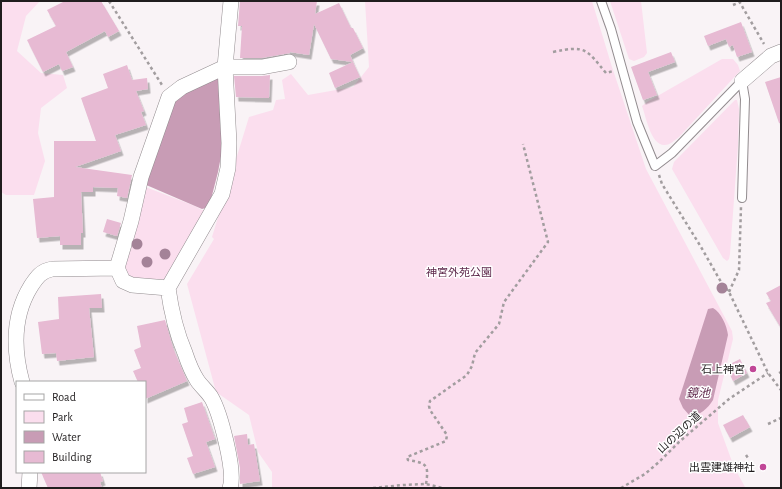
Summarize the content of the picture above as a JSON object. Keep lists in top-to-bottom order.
{
  "streets": {
    "path": ["山の辺の道"]
  },
  "water": ["鏡池"],
  "parks": ["神宮外苑公園"],
  "places": ["石上神宮", "出雲建雄神社"],
  "legend": [
    "Road",
    "Park",
    "Water",
    "Building"
  ]
}
